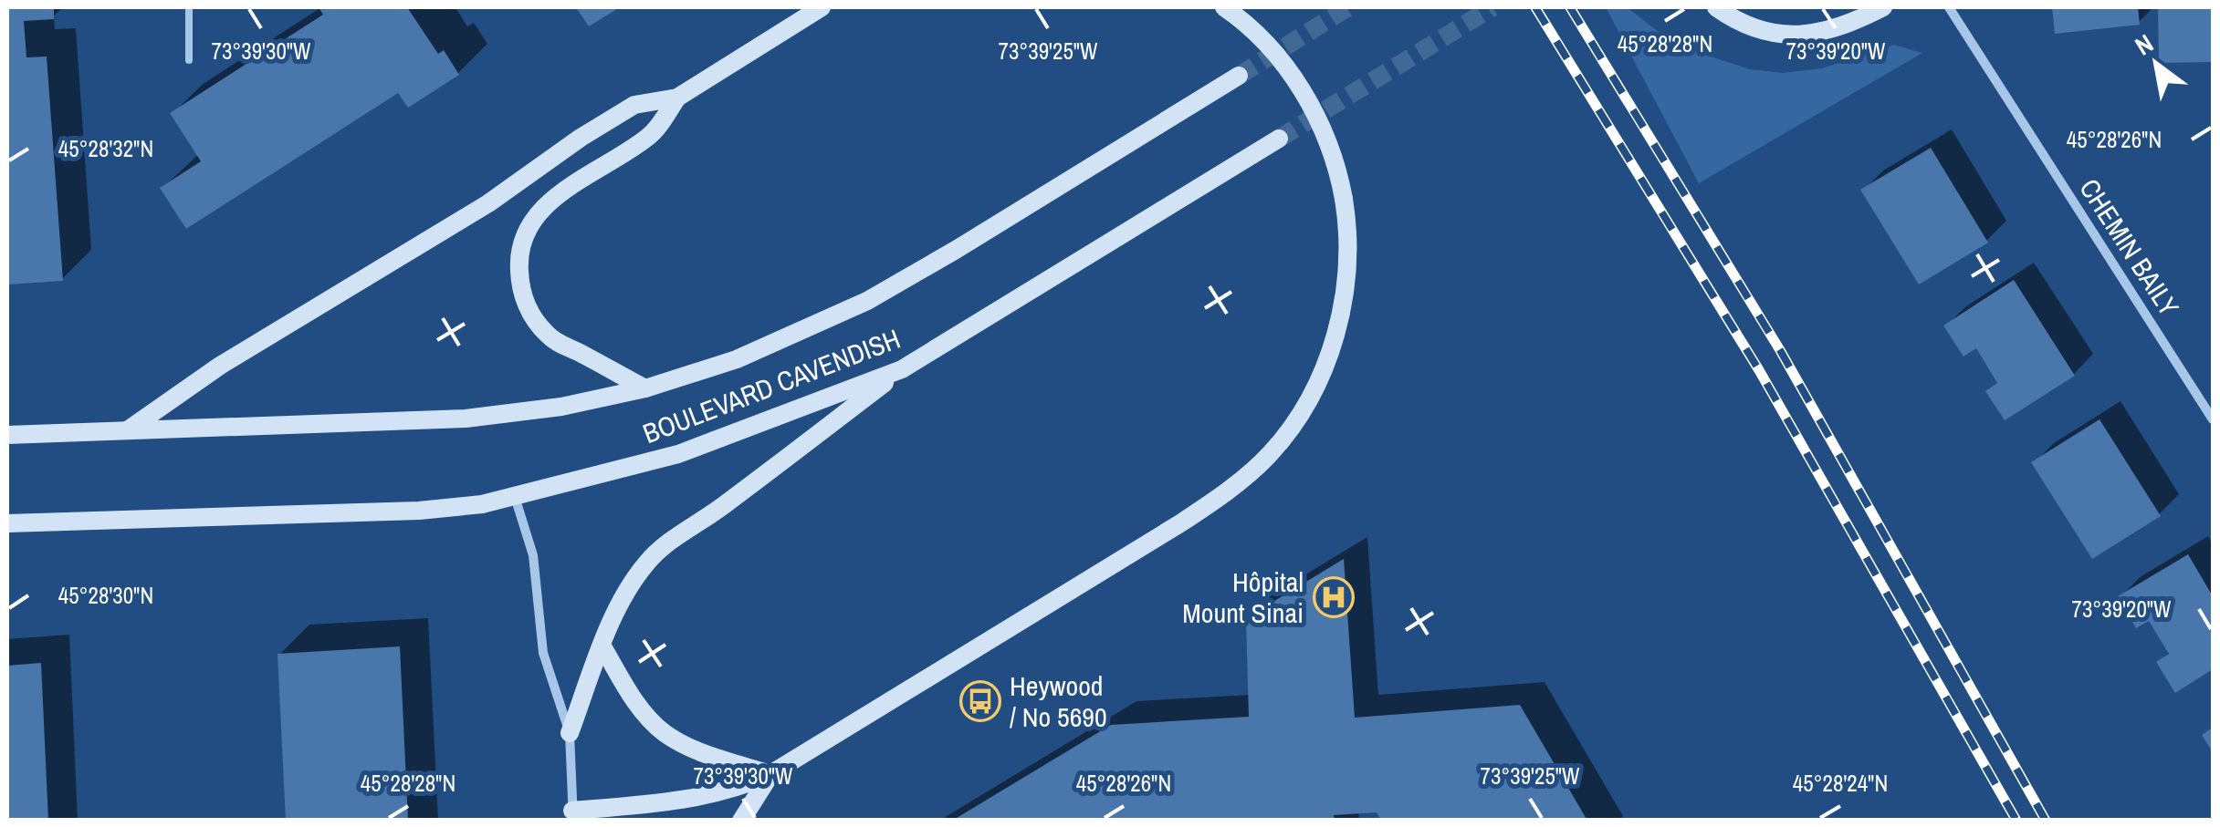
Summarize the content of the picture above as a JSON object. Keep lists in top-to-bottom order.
{
  "streets": {
    "main road": ["BOULEVARD CAVENDISH"],
    "street": ["CHEMIN BAILY"]
  },
  "places": {
    "hospital": ["Hôpital Mount Sinai"],
    "bus stop": ["Heywood / No 5690"]
  },
  "north": "top left",
  "coordinates": [
    "45°28'28\"N",
    "73°39'30\"W",
    "73°39'25\"W",
    "73°39'20\"W",
    "45°28'26\"N",
    "45°28'32\"N",
    "45°28'30\"N",
    "45°28'24\"N"
  ]
}
